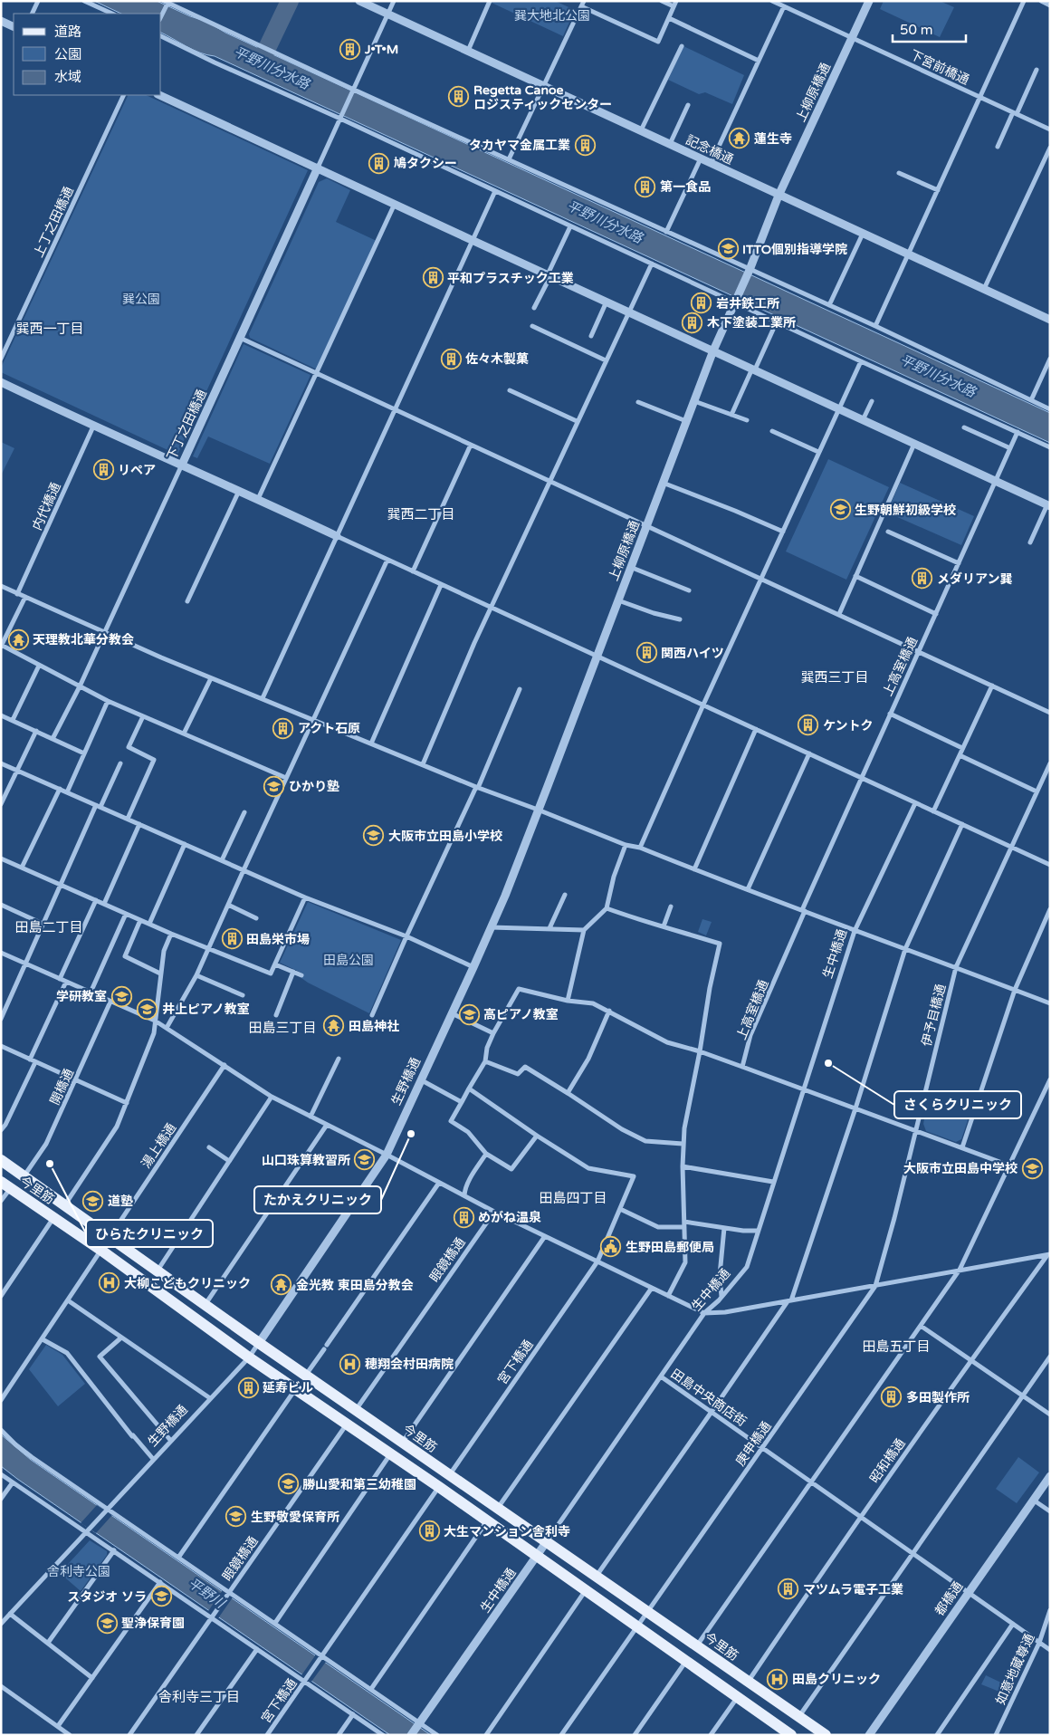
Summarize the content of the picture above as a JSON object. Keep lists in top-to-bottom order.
{
  "streets": {
    "main road": ["今里筋"],
    "street": [
      "下宮前橋通",
      "上柳原橋通",
      "記念橋通",
      "上丁之田橋通",
      "下丁之田橋通",
      "内代橋通",
      "上高室橋通",
      "生中橋通",
      "伊予目橋通",
      "生野橋通",
      "開橋通",
      "湯上橋通",
      "眼鏡橋通",
      "宮下橋通",
      "田島中央商店街",
      "庚申橋通",
      "昭和橋通",
      "都橋通",
      "如意地蔵尊通"
    ]
  },
  "crossings": [
    ["下宮前橋通", "上柳原橋通"],
    ["上柳原橋通", "記念橋通"],
    ["上柳原橋通", "生野橋通"],
    ["生中橋通", "今里筋"],
    ["生中橋通", "田島中央商店街"],
    ["伊予目橋通", "庚申橋通"],
    ["生野橋通", "今里筋"],
    ["開橋通", "今里筋"],
    ["湯上橋通", "今里筋"],
    ["今里筋", "眼鏡橋通"],
    ["今里筋", "宮下橋通"],
    ["今里筋", "庚申橋通"],
    ["今里筋", "昭和橋通"],
    ["田島中央商店街", "庚申橋通"],
    ["田島中央商店街", "昭和橋通"],
    ["田島中央商店街", "都橋通"],
    ["田島中央商店街", "如意地蔵尊通"]
  ],
  "districts": [
    "巽西一丁目",
    "巽西二丁目",
    "巽西三丁目",
    "田島二丁目",
    "田島三丁目",
    "田島四丁目",
    "田島五丁目",
    "舎利寺三丁目"
  ],
  "water": ["平野川分水路", "平野川"],
  "parks": [
    "巽大地北公園",
    "巽公園",
    "田島公園",
    "舎利寺公園"
  ],
  "places": {
    "building": [
      "J•T•M",
      "Regetta Canoe ロジスティックセンター",
      "タカヤマ金属工業",
      "鳩タクシー",
      "第一食品",
      "平和プラスチック工業",
      "岩井鉄工所",
      "木下塗装工業所",
      "佐々木製菓",
      "リペア",
      "メダリアン巽",
      "関西ハイツ",
      "ケントク",
      "アクト石原",
      "田島栄市場",
      "めがね温泉",
      "延寿ビル",
      "多田製作所",
      "大生マンション舎利寺",
      "マツムラ電子工業"
    ],
    "temple": [
      "蓮生寺",
      "天理教北華分教会",
      "田島神社",
      "金光教 東田島分教会"
    ],
    "school or university": [
      "ITTO個別指導学院",
      "生野朝鮮初級学校",
      "ひかり塾",
      "大阪市立田島小学校",
      "学研教室",
      "井上ピアノ教室",
      "高ピアノ教室",
      "山口珠算教習所",
      "大阪市立田島中学校",
      "道塾",
      "勝山愛和第三幼稚園",
      "生野敬愛保育所",
      "スタジオ ソラ",
      "聖浄保育園"
    ],
    "other": ["さくらクリニック", "たかえクリニック", "ひらたクリニック"],
    "public building": ["生野田島郵便局"],
    "hospital": ["大柳こどもクリニック", "穂翔会村田病院", "田島クリニック"]
  },
  "legend": ["道路", "公園", "水域"],
  "scale_bar": "50 m"
}
